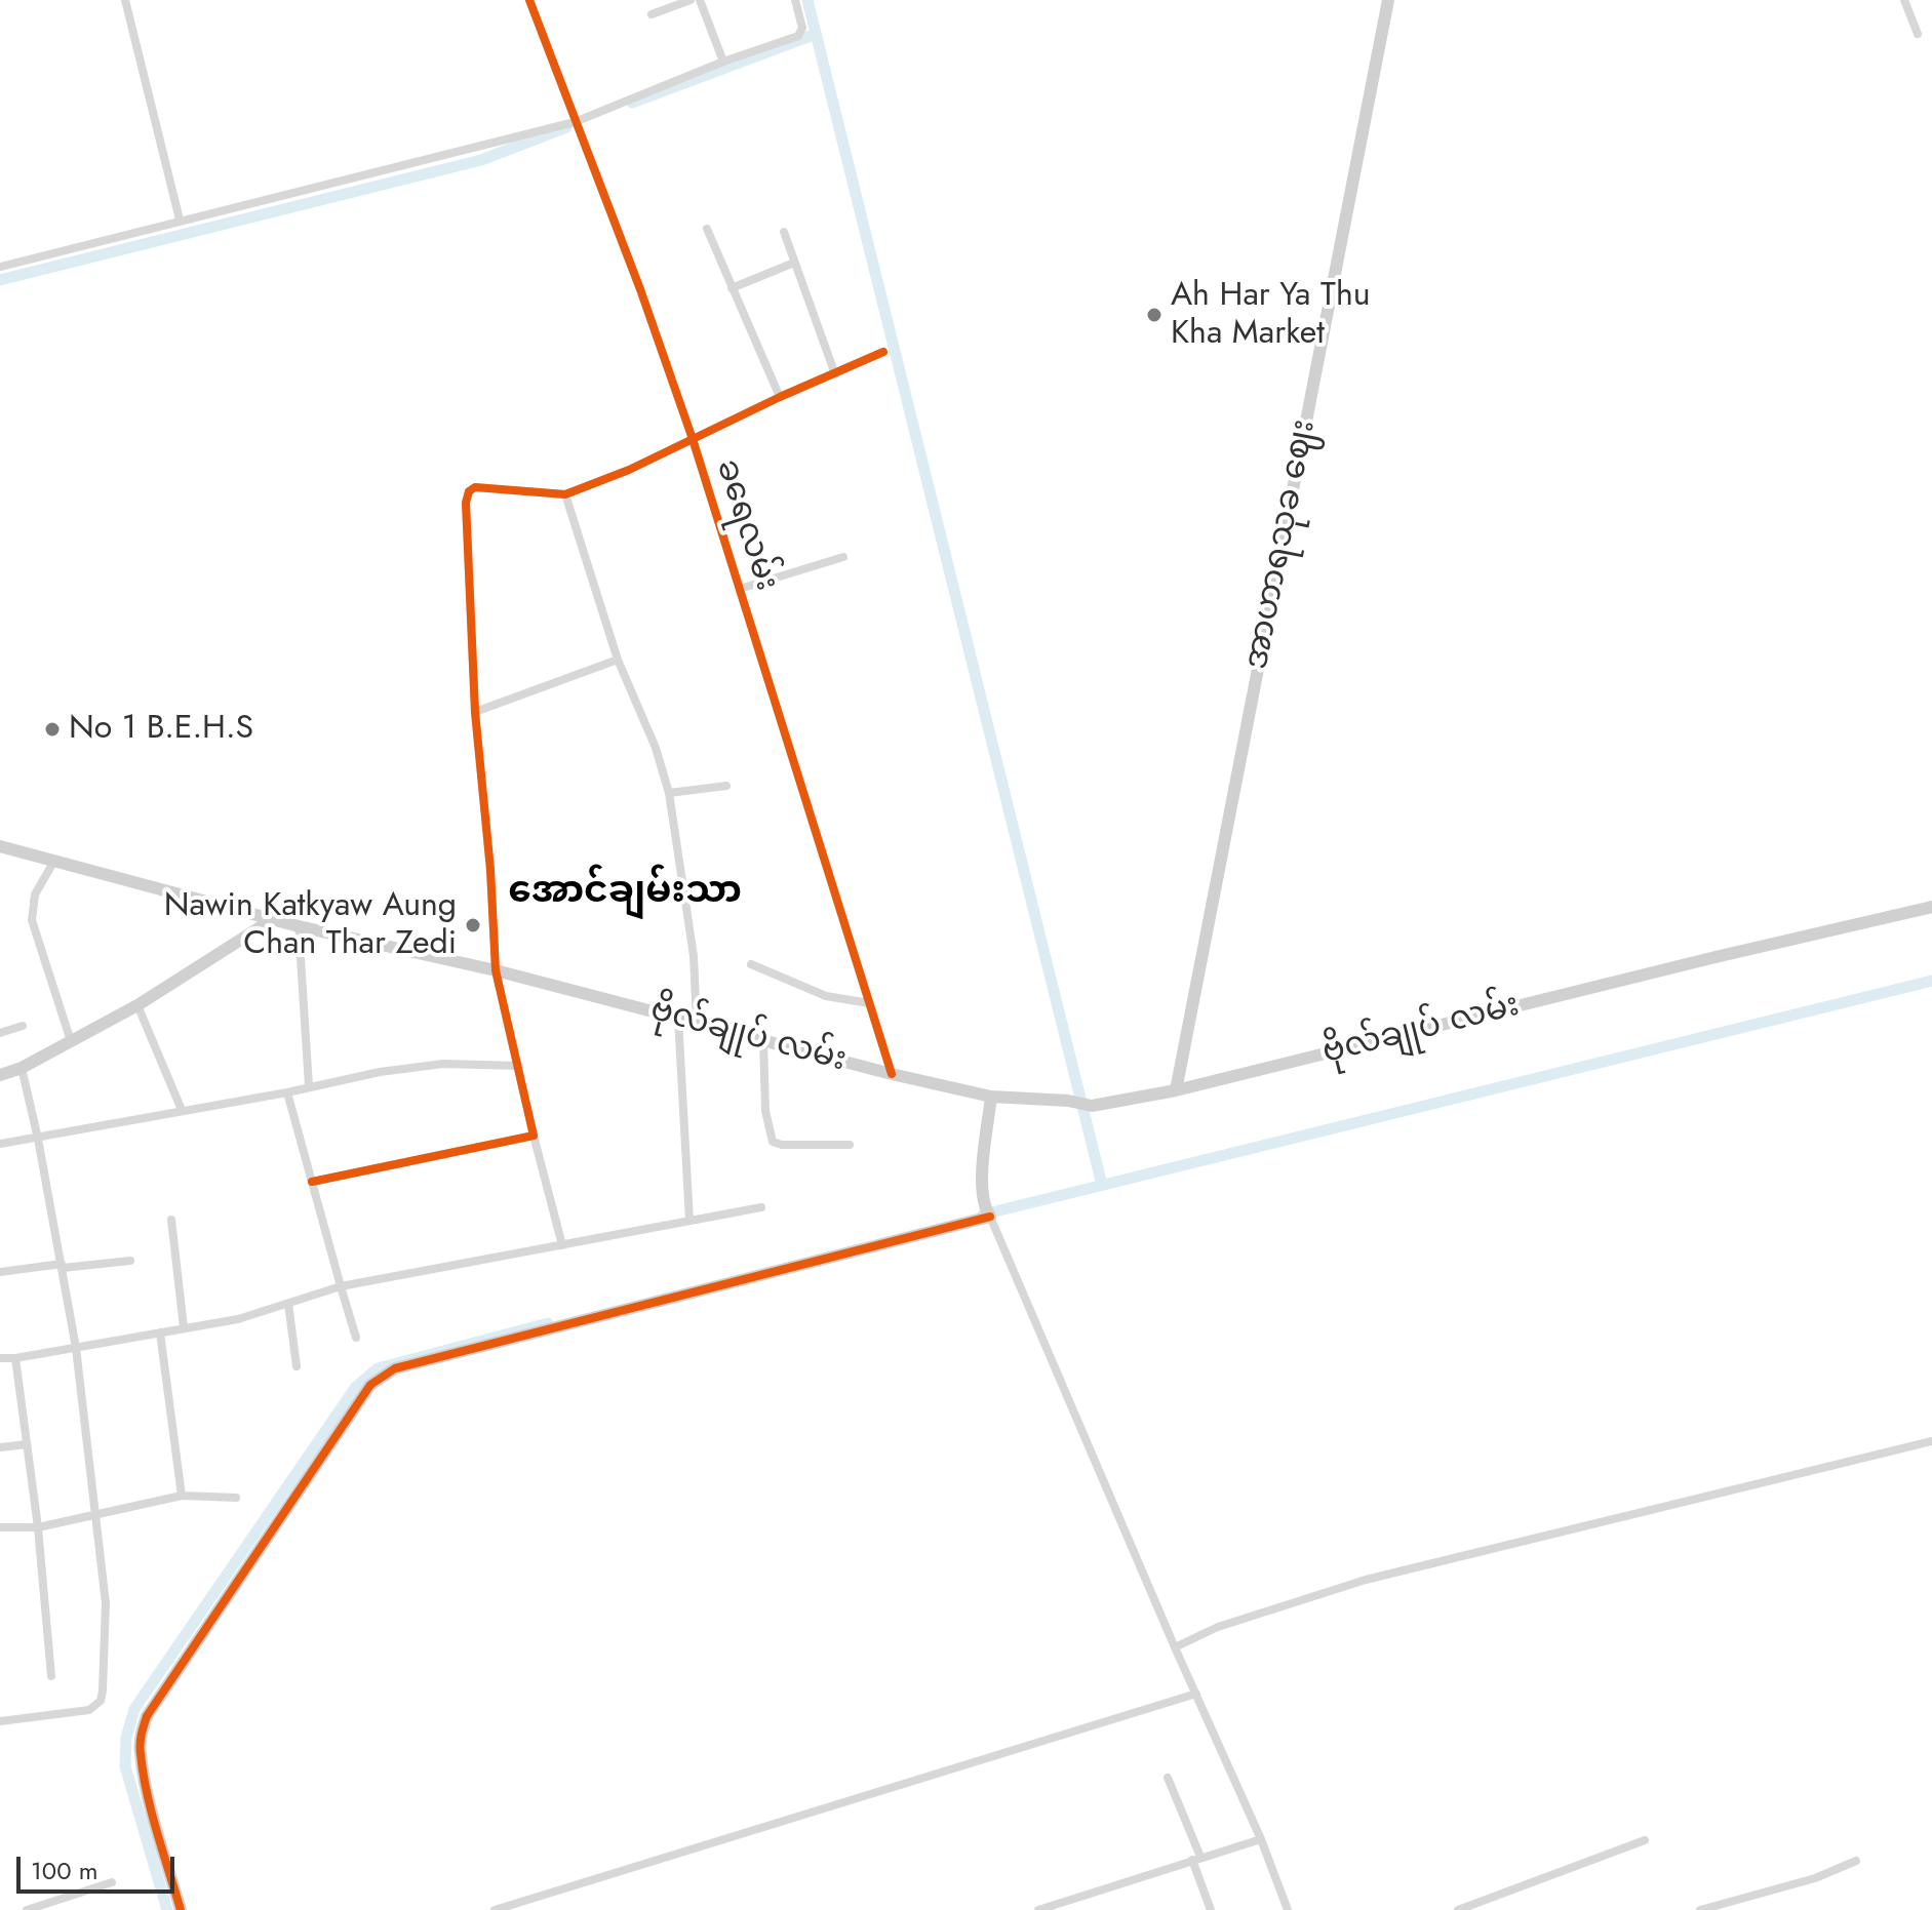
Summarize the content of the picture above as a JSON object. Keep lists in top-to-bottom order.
{
  "streets": {
    "street": ["ခရေလမ်း", "အာဟာရသုခ ဈေး", "ဗိုလ်ချုပ် လမ်း"]
  },
  "crossings": [
    ["ခရေလမ်း", "ဗိုလ်ချုပ် လမ်း"],
    ["အာဟာရသုခ ဈေး", "ဗိုလ်ချုပ် လမ်း"]
  ],
  "districts": ["အောင်ချမ်းသာ"],
  "places": ["Ah Har Ya Thu Kha Market", "No 1 B.E.H.S", "Nawin Katkyaw Aung Chan Thar Zedi"],
  "scale_bar": "100 m"
}
